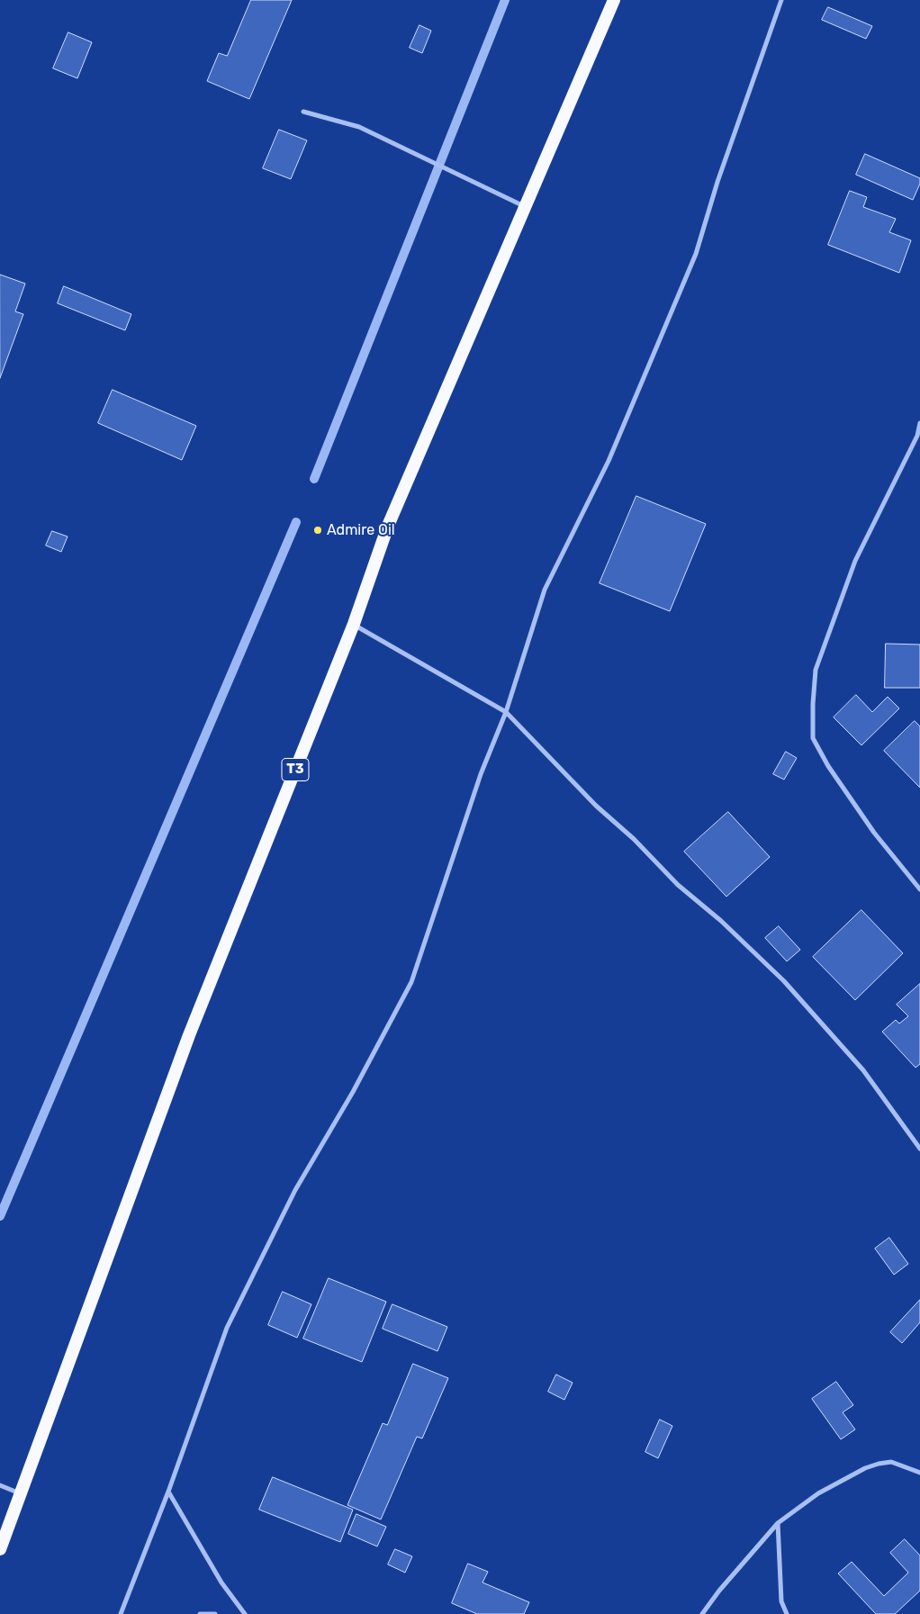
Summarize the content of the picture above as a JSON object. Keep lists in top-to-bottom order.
{
  "streets": {
    "highway": ["T3"]
  },
  "places": ["Admire Oil"]
}
